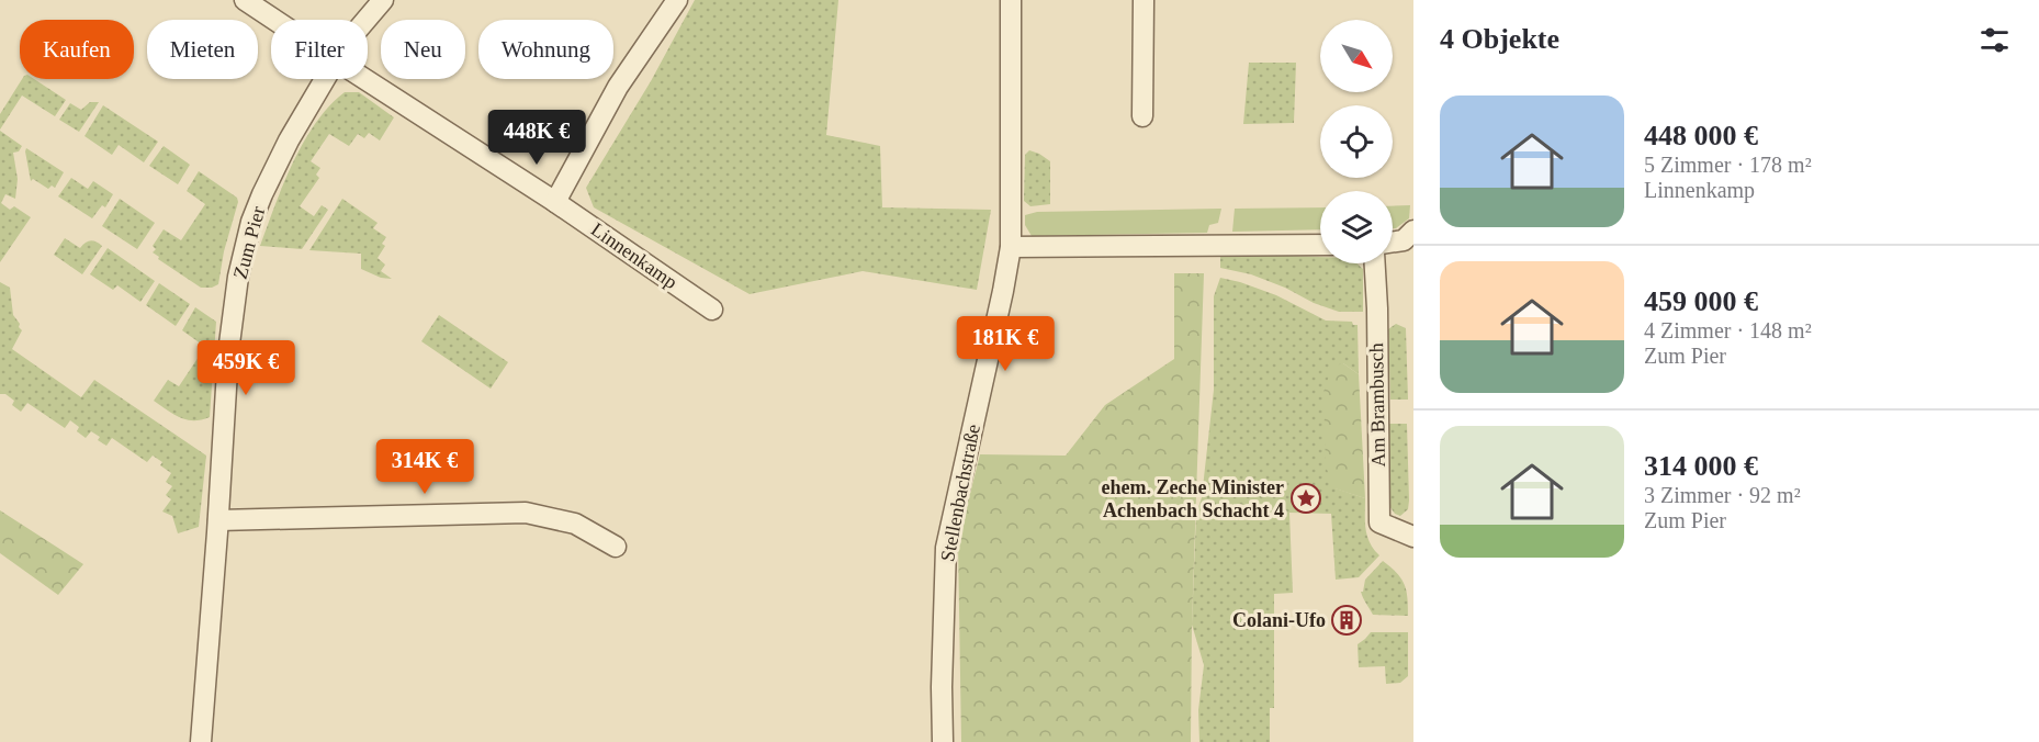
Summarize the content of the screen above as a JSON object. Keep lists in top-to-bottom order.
{
  "streets": {
    "street": [
      "Zum Pier",
      "Linnenkamp",
      "Am Brambusch",
      "Stellenbachstraße"
    ]
  },
  "places": {
    "place": ["ehem. Zeche Minister Achenbach Schacht 4"],
    "building": ["Colani-Ufo"]
  },
  "north": "bottom right",
  "page": {
    "heading": "4 Objekte",
    "chip": [
      "Kaufen",
      "Mieten",
      "Filter",
      "Neu",
      "Wohnung"
    ],
    "list": [
      {
        "name": "448 000 €",
        "note": "5 Zimmer · 178 m² · Linnenkamp"
      },
      {
        "name": "459 000 €",
        "note": "4 Zimmer · 148 m² · Zum Pier"
      },
      {
        "name": "314 000 €",
        "note": "3 Zimmer · 92 m² · Zum Pier"
      }
    ],
    "price": [
      "448K €",
      "181K €",
      "459K €",
      "314K €"
    ]
  }
}
